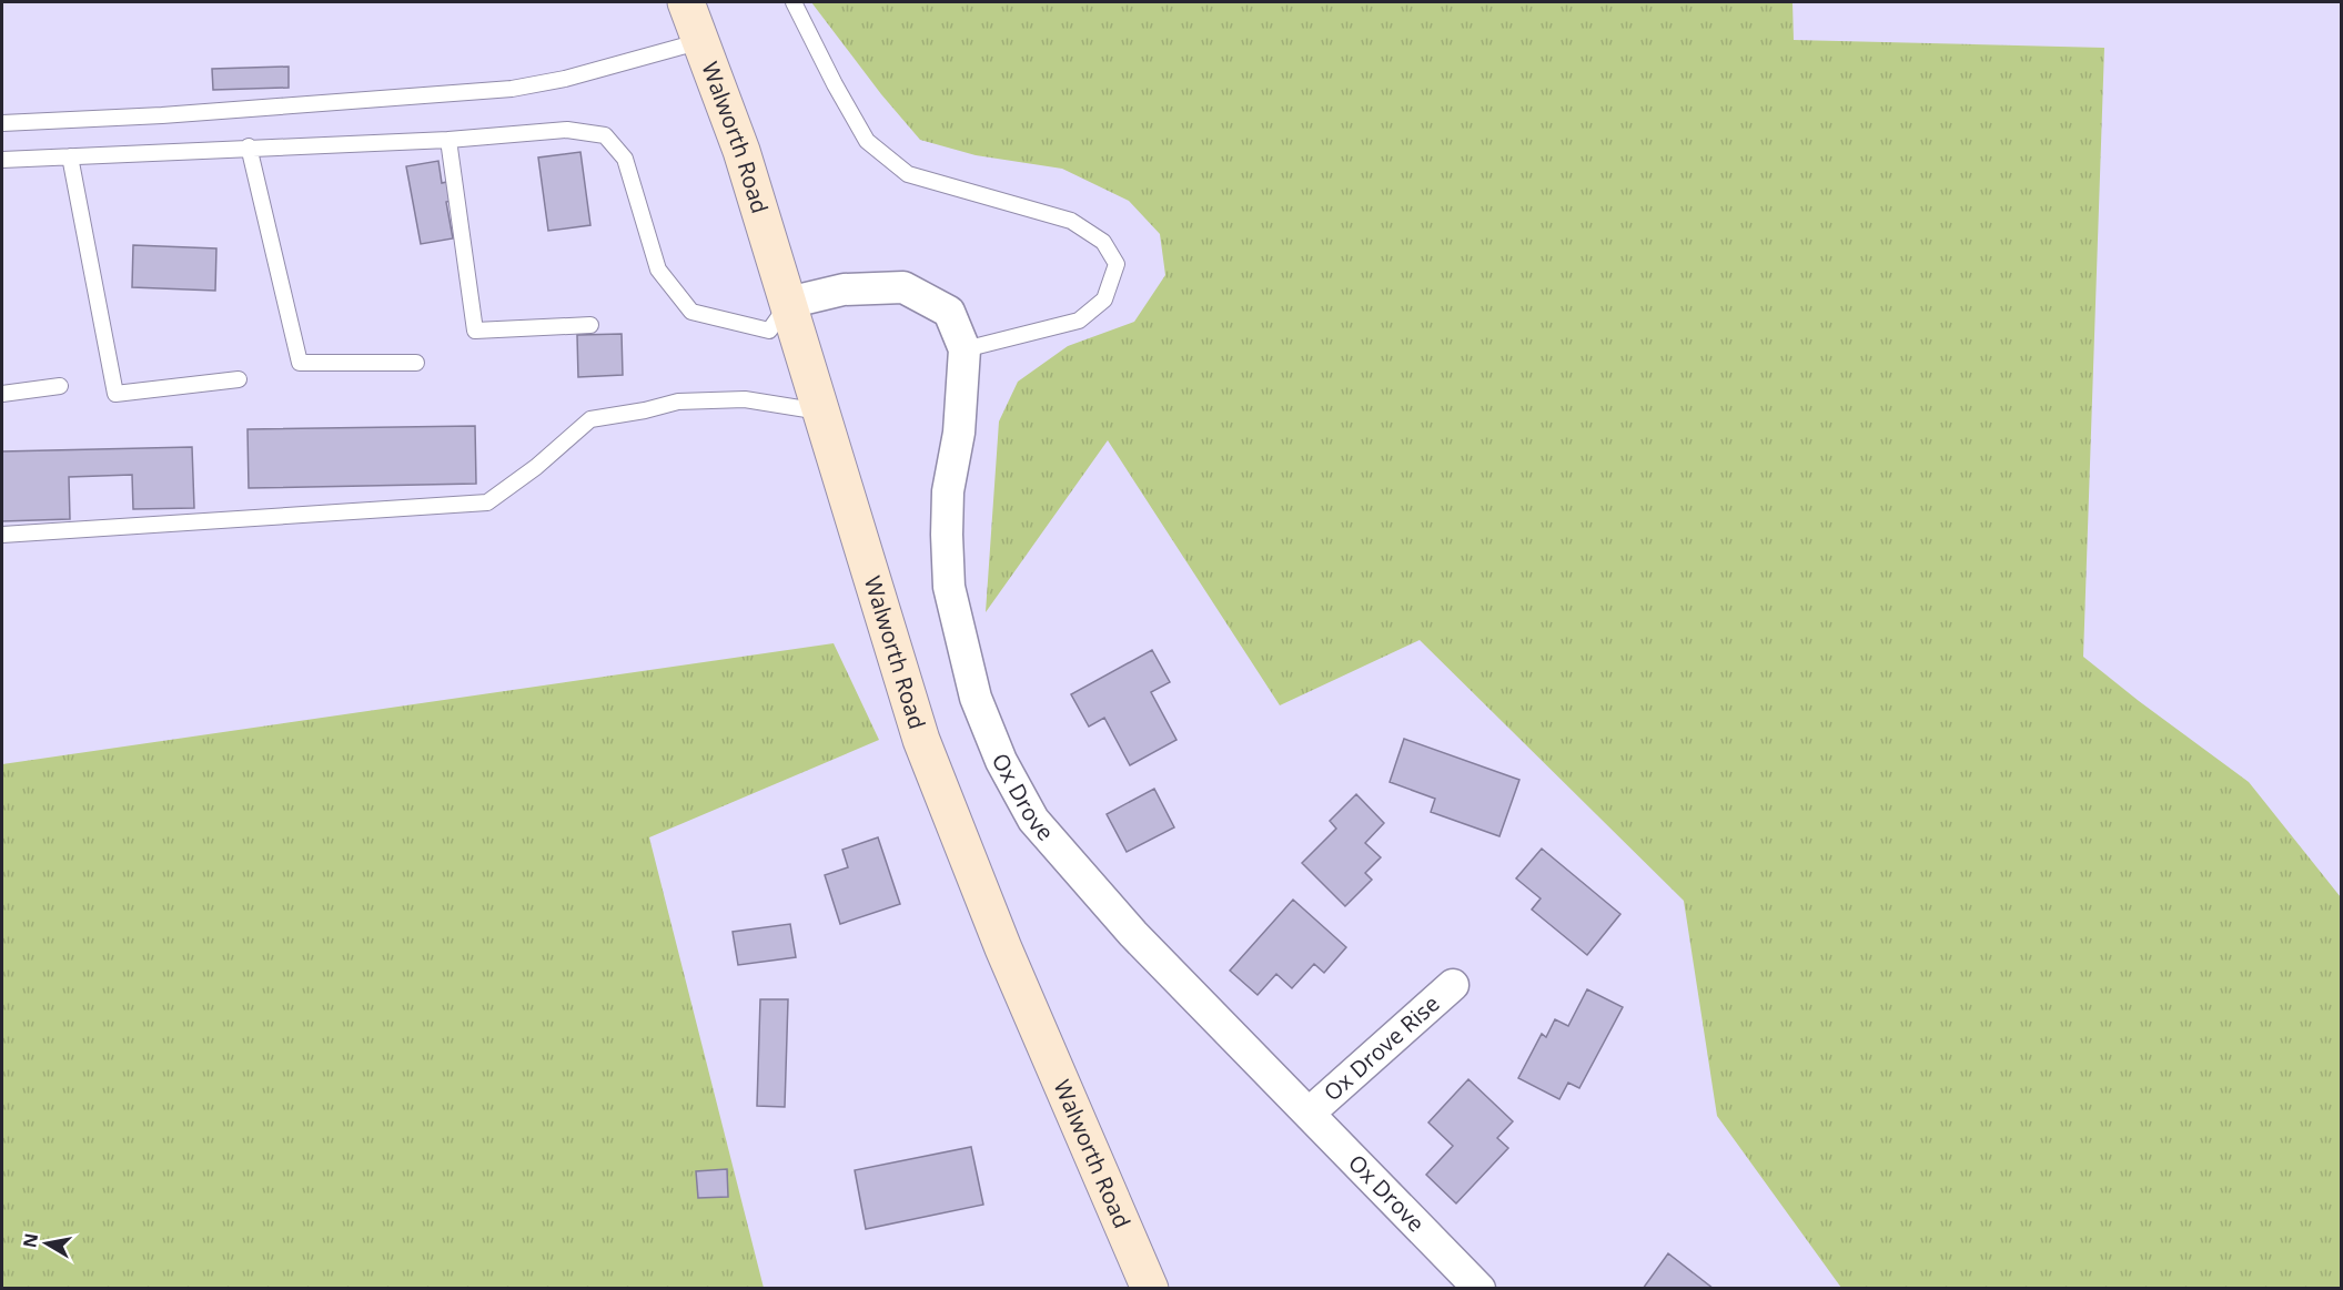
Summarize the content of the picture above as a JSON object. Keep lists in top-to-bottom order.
{
  "streets": {
    "street": ["Walworth Road", "Ox Drove", "Ox Drove Rise"]
  },
  "crossings": [
    ["Walworth Road", "Ox Drove"],
    ["Ox Drove", "Ox Drove Rise"]
  ],
  "north": "left"
}
